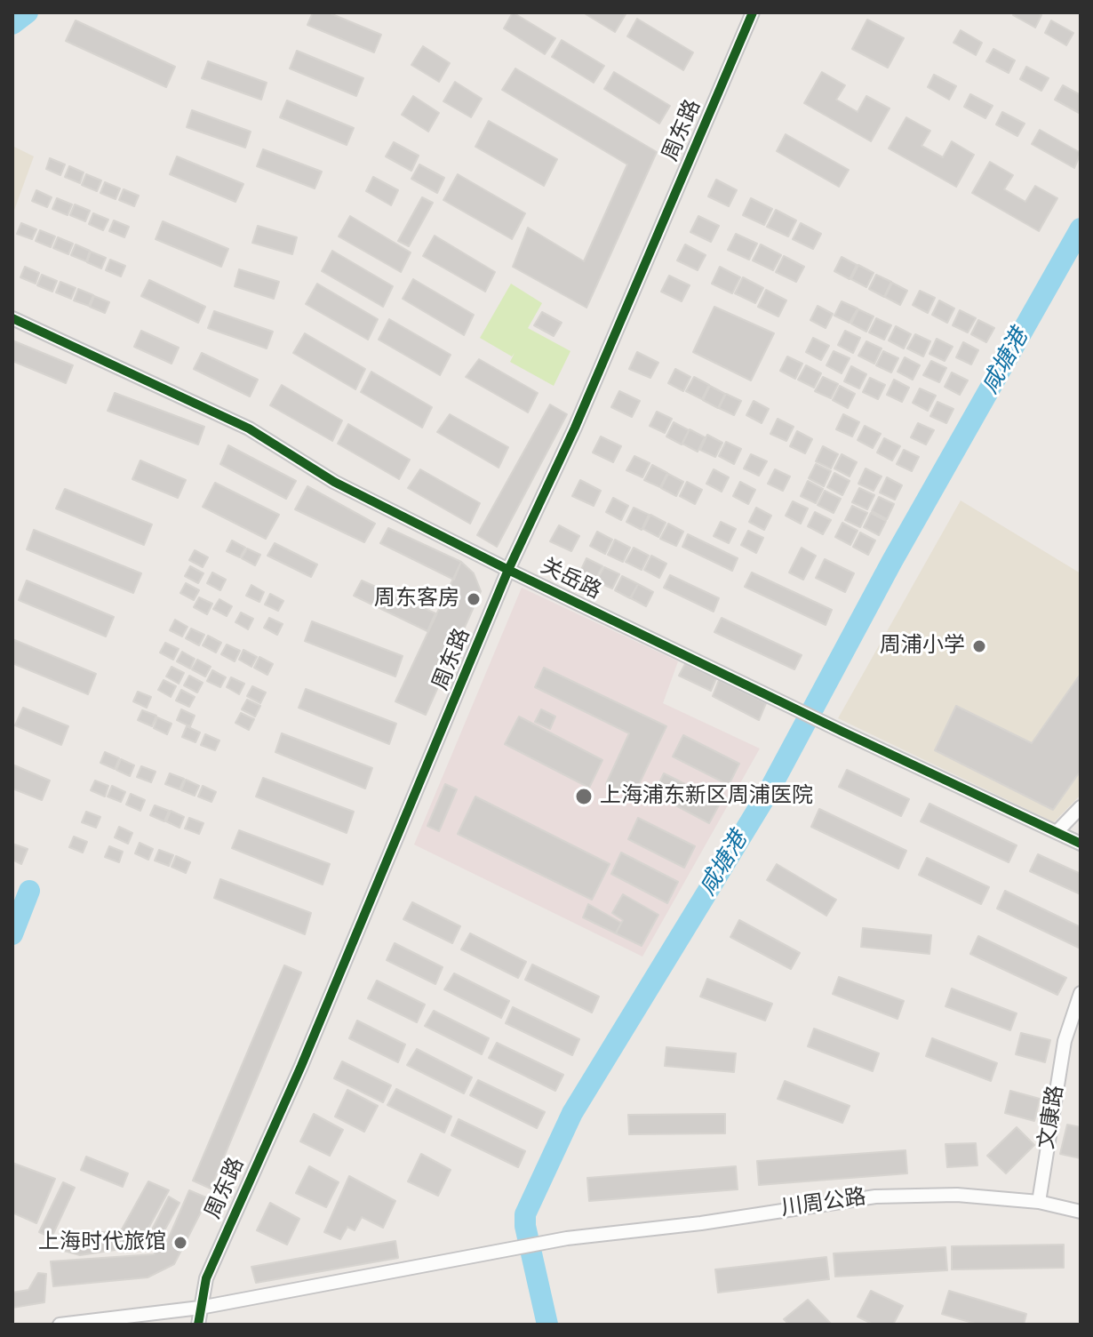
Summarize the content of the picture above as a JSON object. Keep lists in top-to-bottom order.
{
  "streets": {
    "street": [
      "周东路",
      "关岳路",
      "文康路",
      "川周公路"
    ]
  },
  "crossings": [
    ["周东路", "关岳路"],
    ["周东路", "川周公路"],
    ["文康路", "川周公路"]
  ],
  "water": ["咸塘港"],
  "places": [
    "周东客房",
    "周浦小学",
    "上海浦东新区周浦医院",
    "上海时代旅馆"
  ]
}
